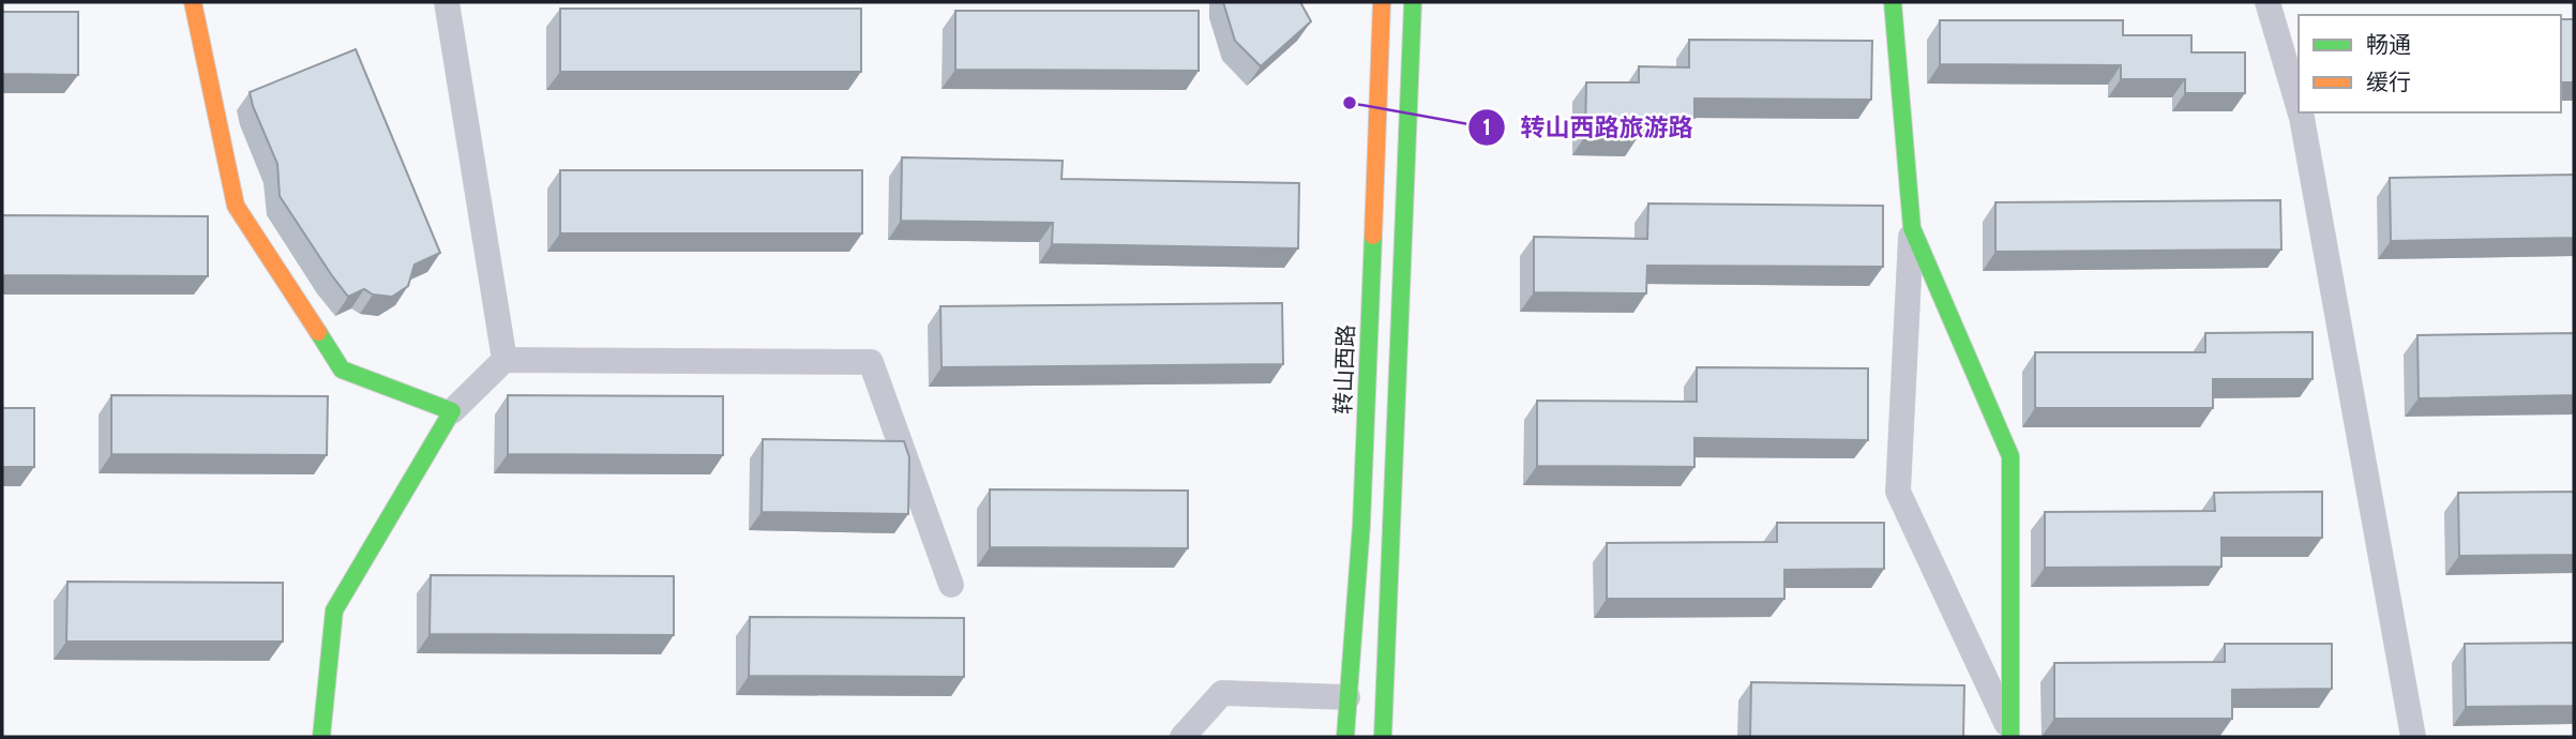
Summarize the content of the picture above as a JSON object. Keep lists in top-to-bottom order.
{
  "streets": {
    "street": ["转山西路"]
  },
  "places": ["转山西路旅游路"],
  "legend": ["畅通", "缓行"]
}
